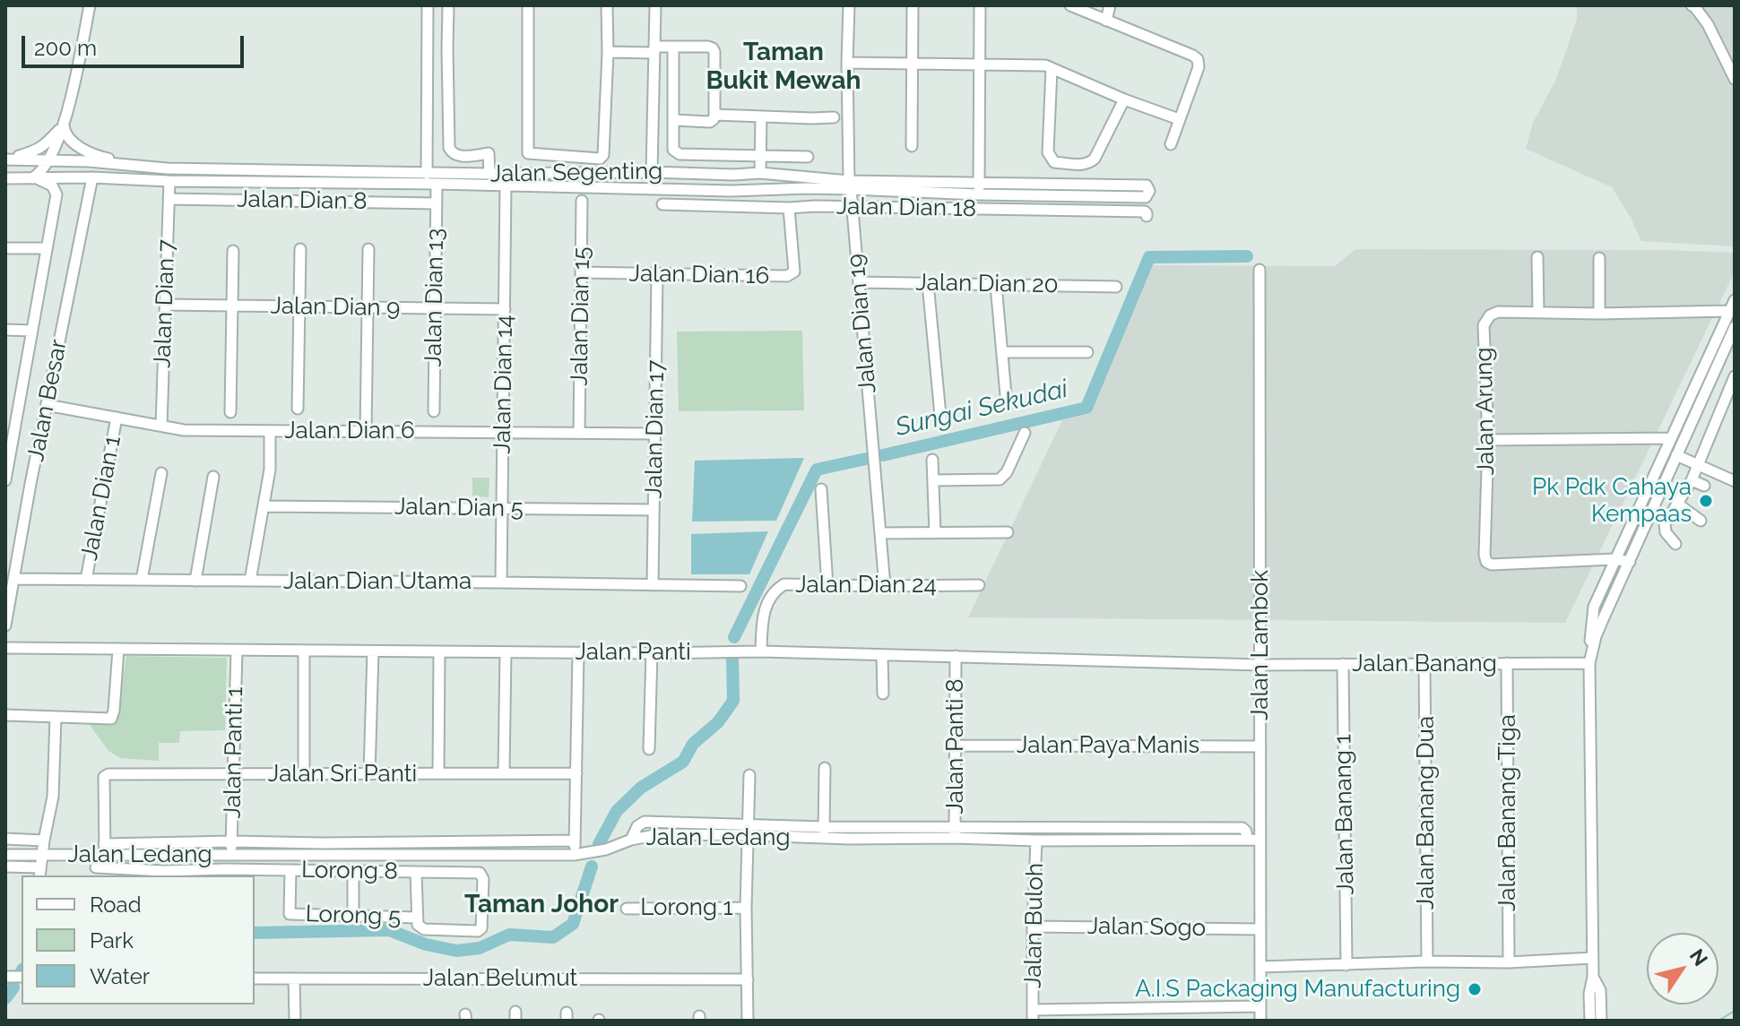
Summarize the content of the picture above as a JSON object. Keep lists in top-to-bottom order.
{
  "streets": {
    "street": [
      "Jalan Segenting",
      "Jalan Dian 8",
      "Jalan Dian 18",
      "Jalan Dian 16",
      "Jalan Dian 20",
      "Jalan Dian 13",
      "Jalan Dian 7",
      "Jalan Dian 9",
      "Jalan Dian 15",
      "Jalan Dian 19",
      "Jalan Dian 14",
      "Jalan Besar",
      "Jalan Arung",
      "Jalan Dian 17",
      "Jalan Dian 6",
      "Jalan Dian 1",
      "Jalan Dian 5",
      "Jalan Dian Utama",
      "Jalan Dian 24",
      "Jalan Lambok",
      "Jalan Panti",
      "Jalan Banang",
      "Jalan Paya Manis",
      "Jalan Panti 8",
      "Jalan Panti 1",
      "Jalan Sri Panti",
      "Jalan Banang Dua",
      "Jalan Banang Tiga",
      "Jalan Banang 1",
      "Jalan Ledang",
      "Lorong 8",
      "Lorong 1",
      "Lorong 5",
      "Jalan Buloh",
      "Jalan Sogo",
      "Jalan Belumut"
    ]
  },
  "crossings": [
    ["Jalan Segenting", "Jalan Dian 13"],
    ["Jalan Segenting", "Jalan Dian 7"],
    ["Jalan Segenting", "Jalan Dian 19"],
    ["Jalan Segenting", "Jalan Dian 14"],
    ["Jalan Segenting", "Jalan Besar"],
    ["Jalan Dian 8", "Jalan Dian 13"],
    ["Jalan Dian 8", "Jalan Dian 7"],
    ["Jalan Dian 18", "Jalan Dian 16"],
    ["Jalan Dian 18", "Jalan Dian 19"],
    ["Jalan Dian 16", "Jalan Dian 15"],
    ["Jalan Dian 16", "Jalan Dian 17"],
    ["Jalan Dian 20", "Jalan Dian 19"],
    ["Jalan Dian 13", "Jalan Dian 9"],
    ["Jalan Dian 7", "Jalan Dian 9"],
    ["Jalan Dian 7", "Jalan Dian 6"],
    ["Jalan Dian 9", "Jalan Dian 14"],
    ["Jalan Dian 15", "Jalan Dian 6"],
    ["Jalan Dian 19", "Jalan Dian 24"],
    ["Jalan Dian 14", "Jalan Dian 6"],
    ["Jalan Dian 14", "Jalan Dian 5"],
    ["Jalan Dian 14", "Jalan Dian Utama"],
    ["Jalan Besar", "Jalan Dian 6"],
    ["Jalan Besar", "Jalan Dian Utama"],
    ["Jalan Dian 17", "Jalan Dian 6"],
    ["Jalan Dian 17", "Jalan Dian 5"],
    ["Jalan Dian 17", "Jalan Dian Utama"],
    ["Jalan Dian 6", "Jalan Dian 1"],
    ["Jalan Dian 1", "Jalan Dian Utama"],
    ["Jalan Dian 24", "Jalan Panti"],
    ["Jalan Lambok", "Jalan Panti"],
    ["Jalan Lambok", "Jalan Banang"],
    ["Jalan Lambok", "Jalan Paya Manis"],
    ["Jalan Lambok", "Jalan Ledang"],
    ["Jalan Lambok", "Jalan Buloh"],
    ["Jalan Lambok", "Jalan Sogo"],
    ["Jalan Panti", "Jalan Banang"],
    ["Jalan Panti", "Jalan Panti 8"],
    ["Jalan Panti", "Jalan Panti 1"],
    ["Jalan Banang", "Jalan Banang Dua"],
    ["Jalan Banang", "Jalan Banang Tiga"],
    ["Jalan Banang", "Jalan Banang 1"],
    ["Jalan Paya Manis", "Jalan Panti 8"],
    ["Jalan Panti 8", "Jalan Ledang"],
    ["Jalan Panti 1", "Jalan Sri Panti"],
    ["Jalan Panti 1", "Jalan Ledang"],
    ["Jalan Sri Panti", "Jalan Ledang"],
    ["Jalan Ledang", "Jalan Buloh"],
    ["Lorong 8", "Lorong 5"],
    ["Jalan Buloh", "Jalan Sogo"]
  ],
  "districts": ["Taman Bukit Mewah", "Taman Johor"],
  "water": ["Sungai Sekudai"],
  "places": ["Pk Pdk Cahaya Kempaas", "A.I.S Packaging Manufacturing"],
  "legend": ["Road", "Park", "Water"],
  "scale_bar": "200 m",
  "north": "top right"
}
